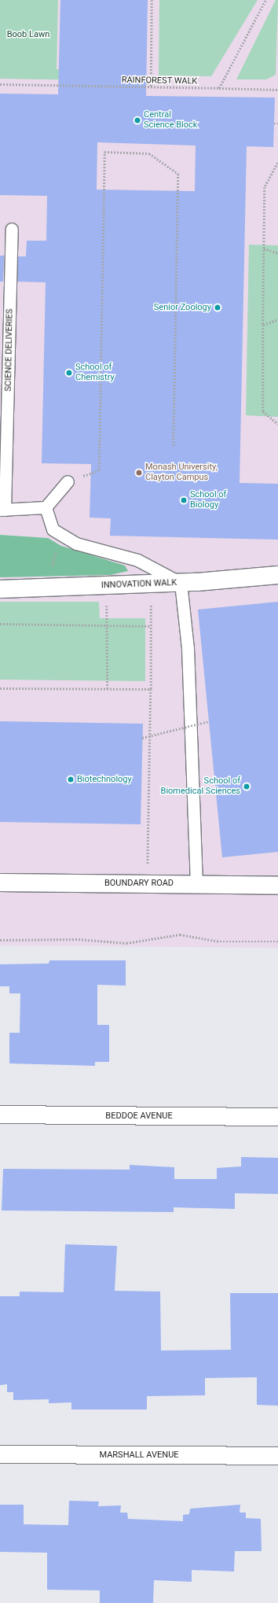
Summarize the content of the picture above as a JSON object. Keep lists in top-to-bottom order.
{
  "streets": {
    "street": [
      "INNOVATION WALK",
      "BOUNDARY ROAD",
      "BEDDOE AVENUE",
      "MARSHALL AVENUE"
    ],
    "lane": ["SCIENCE DELIVERIES"],
    "path": ["RAINFOREST WALK"]
  },
  "parks": ["Boob Lawn"],
  "places": [
    "Central Science Block",
    "Senior Zoology",
    "School of Chemistry",
    "Monash University, Clayton Campus",
    "School of Biology",
    "Biotechnology",
    "School of Biomedical Sciences"
  ]
}
